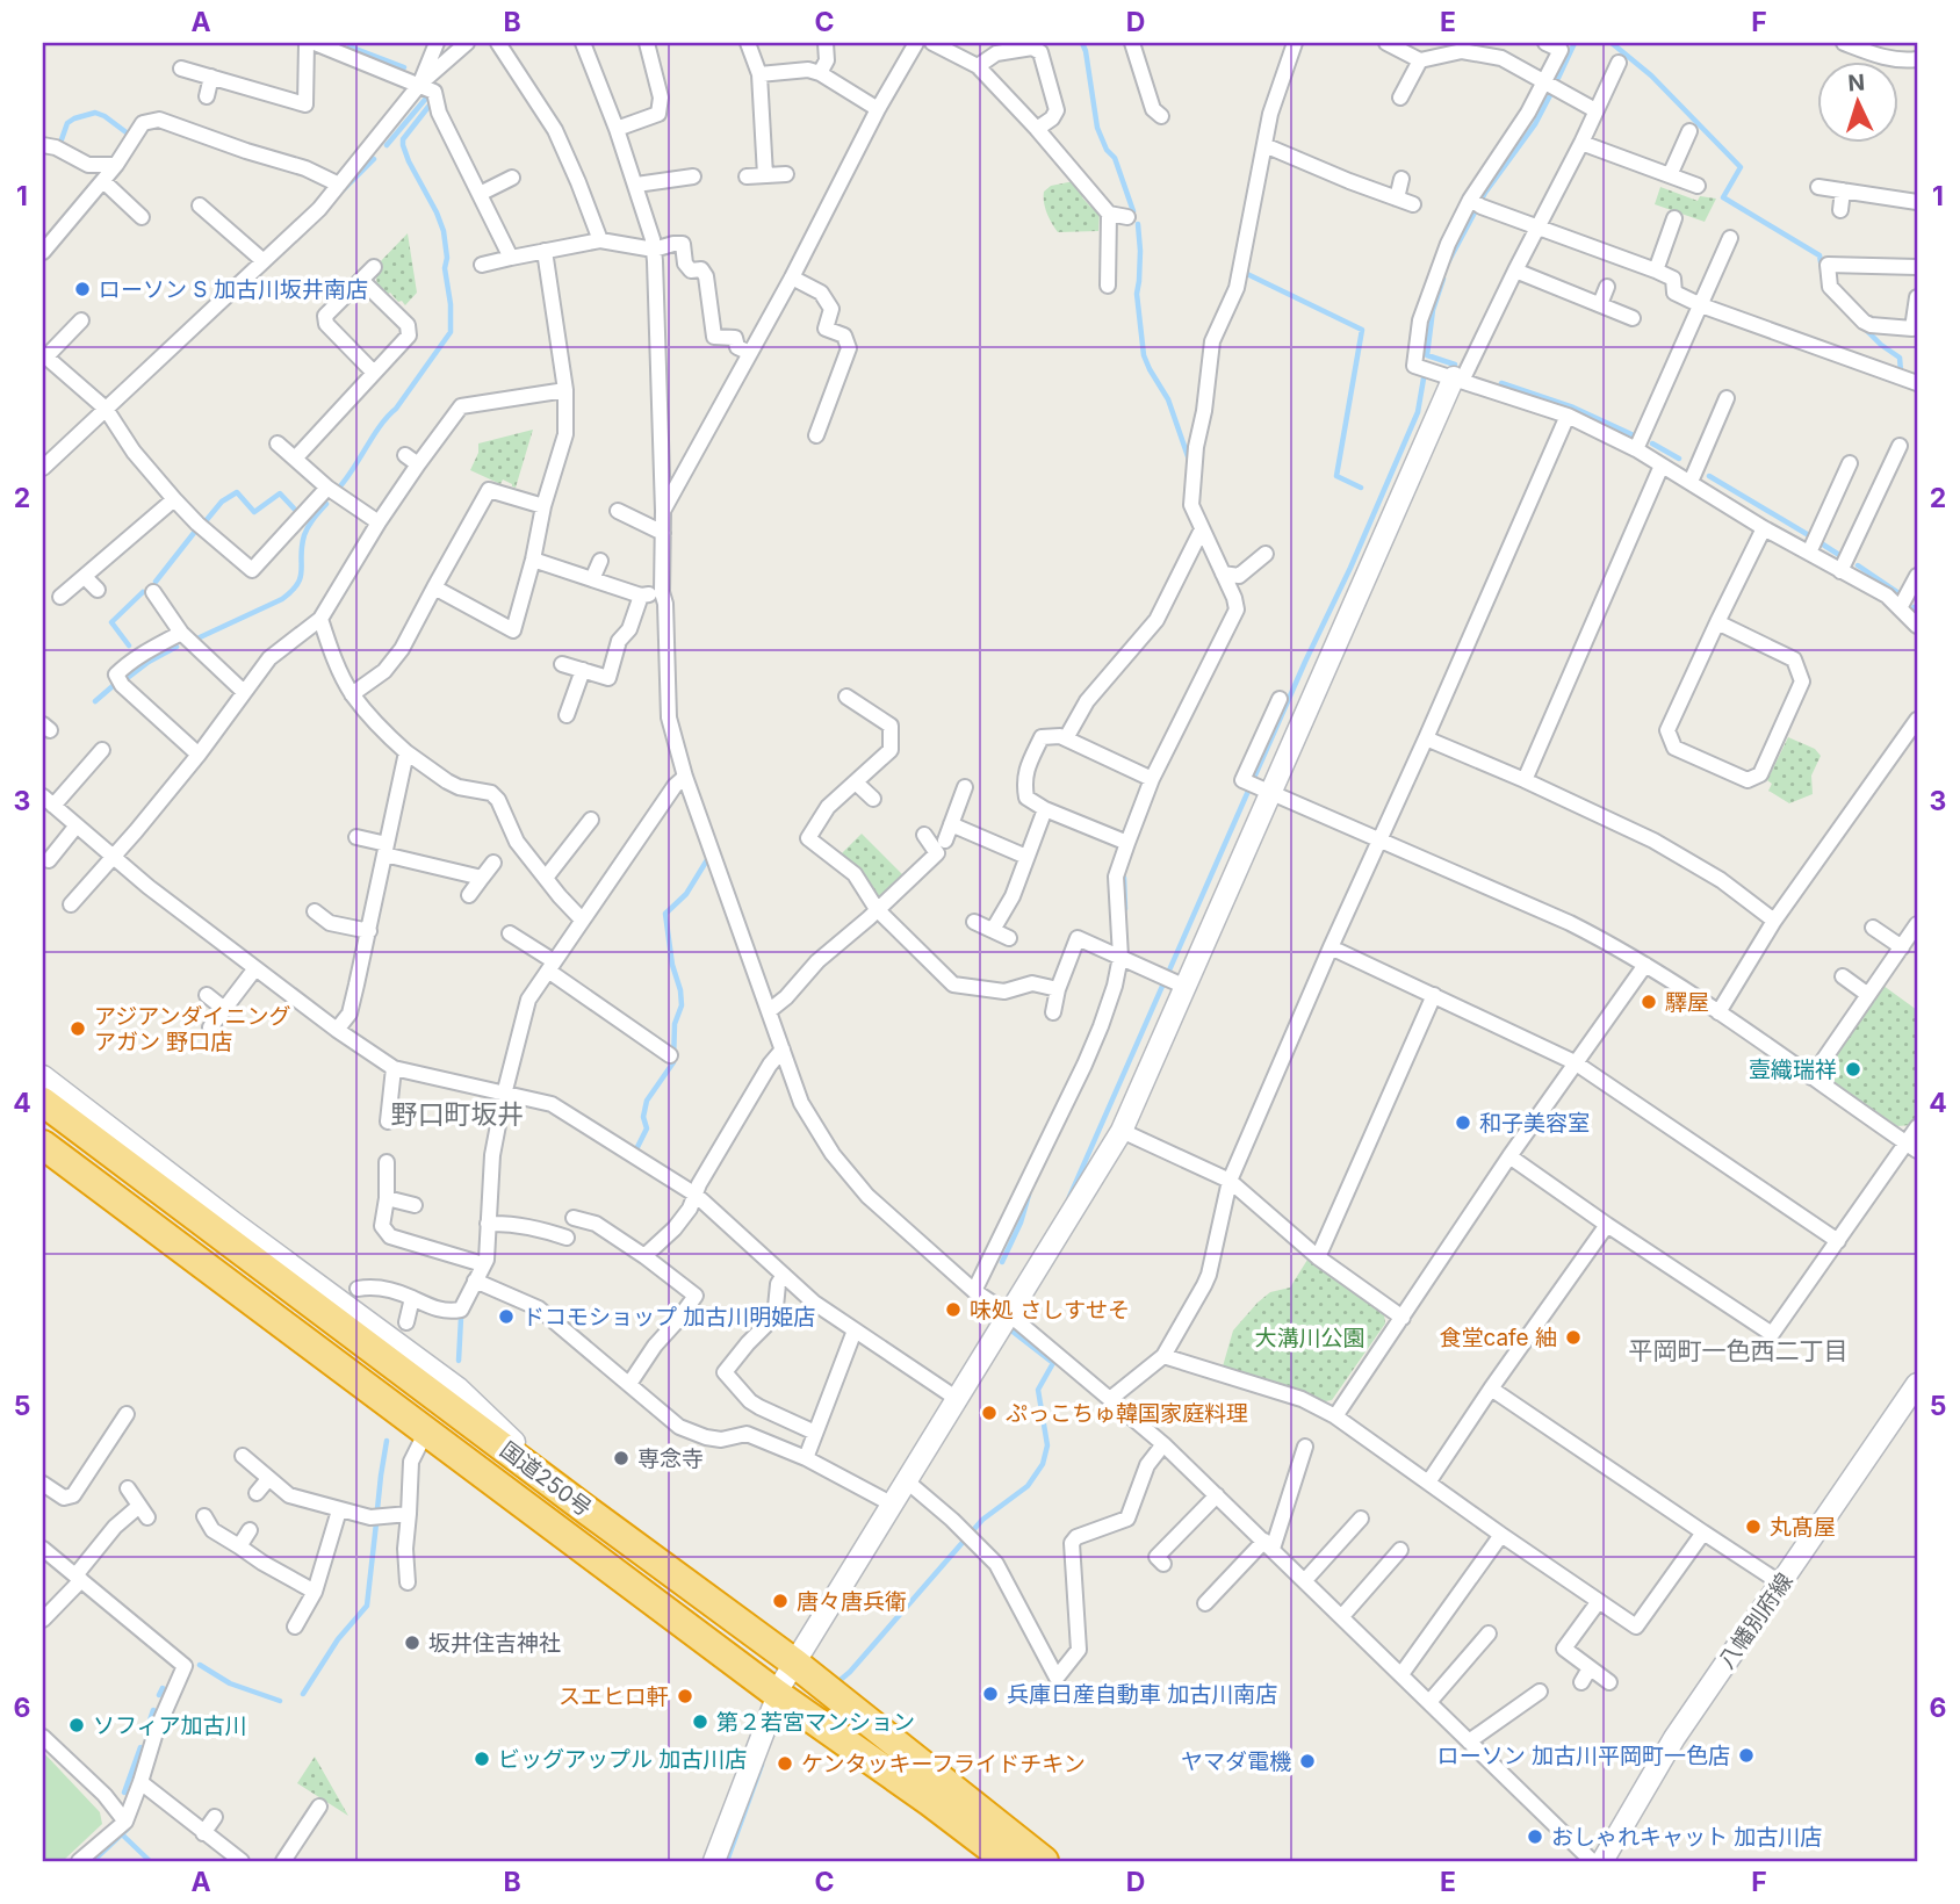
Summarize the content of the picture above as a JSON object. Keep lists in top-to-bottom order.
{
  "streets": {
    "highway": ["国道250号"],
    "street": ["八幡別府線"]
  },
  "districts": ["野口町坂井", "平岡町一色西二丁目"],
  "parks": ["大溝川公園"],
  "places": [
    "ローソン S 加古川坂井南店",
    "驛屋",
    "アジアンダイニング アガン 野口店",
    "壹織瑞祥",
    "和子美容室",
    "味処 さしすせそ",
    "ドコモショップ 加古川明姫店",
    "食堂cafe 紬",
    "ぷっこちゅ韓国家庭料理",
    "専念寺",
    "丸髙屋",
    "唐々唐兵衛",
    "坂井住吉神社",
    "兵庫日産自動車 加古川南店",
    "スエヒロ軒",
    "第２若宮マンション",
    "ソフィア加古川",
    "ローソン 加古川平岡町一色店",
    "ビッグアップル 加古川店",
    "ヤマダ電機",
    "ケンタッキーフライドチキン",
    "おしゃれキャット 加古川店"
  ],
  "north": "top",
  "grid": {
    "columns": [
      "A",
      "B",
      "C",
      "D",
      "E",
      "F"
    ],
    "rows": [
      "1",
      "2",
      "3",
      "4",
      "5",
      "6"
    ]
  }
}
